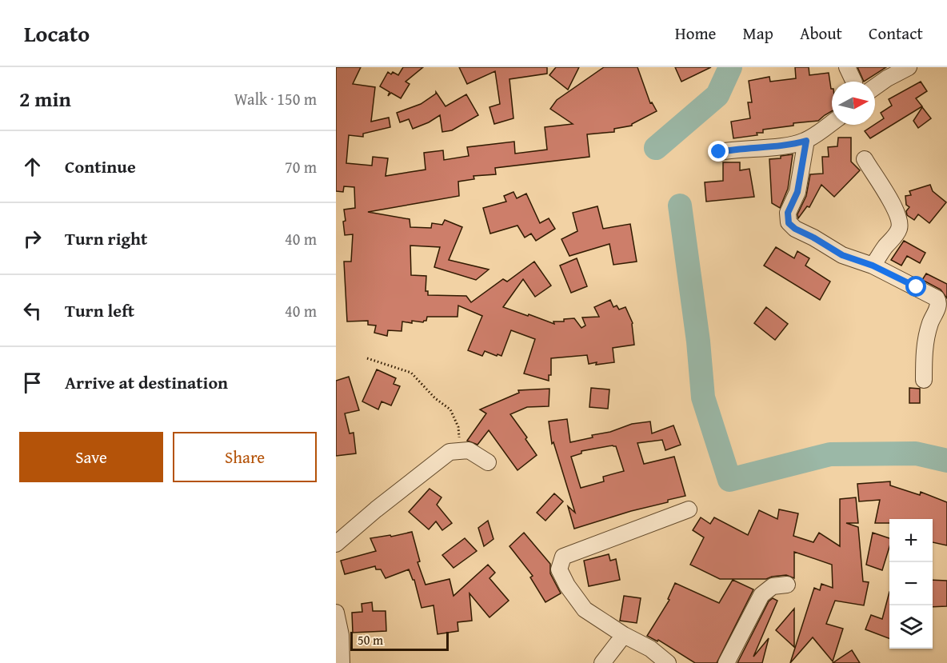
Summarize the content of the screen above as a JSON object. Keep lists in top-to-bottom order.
{
  "scale_bar": "50 m",
  "north": "right",
  "page": {
    "header": "Locato",
    "nav": [
      "Home",
      "Map",
      "About",
      "Contact"
    ],
    "heading": ["2 min", "Walk · 150 m"],
    "list": [
      ["Continue", "70 m"],
      ["Turn right", "40 m"],
      ["Turn left", "40 m"],
      "Arrive at destination"
    ],
    "buttons": ["Save", "Share"],
    "map_buttons": ["+", "−"],
    "scale": "50 m"
  }
}
